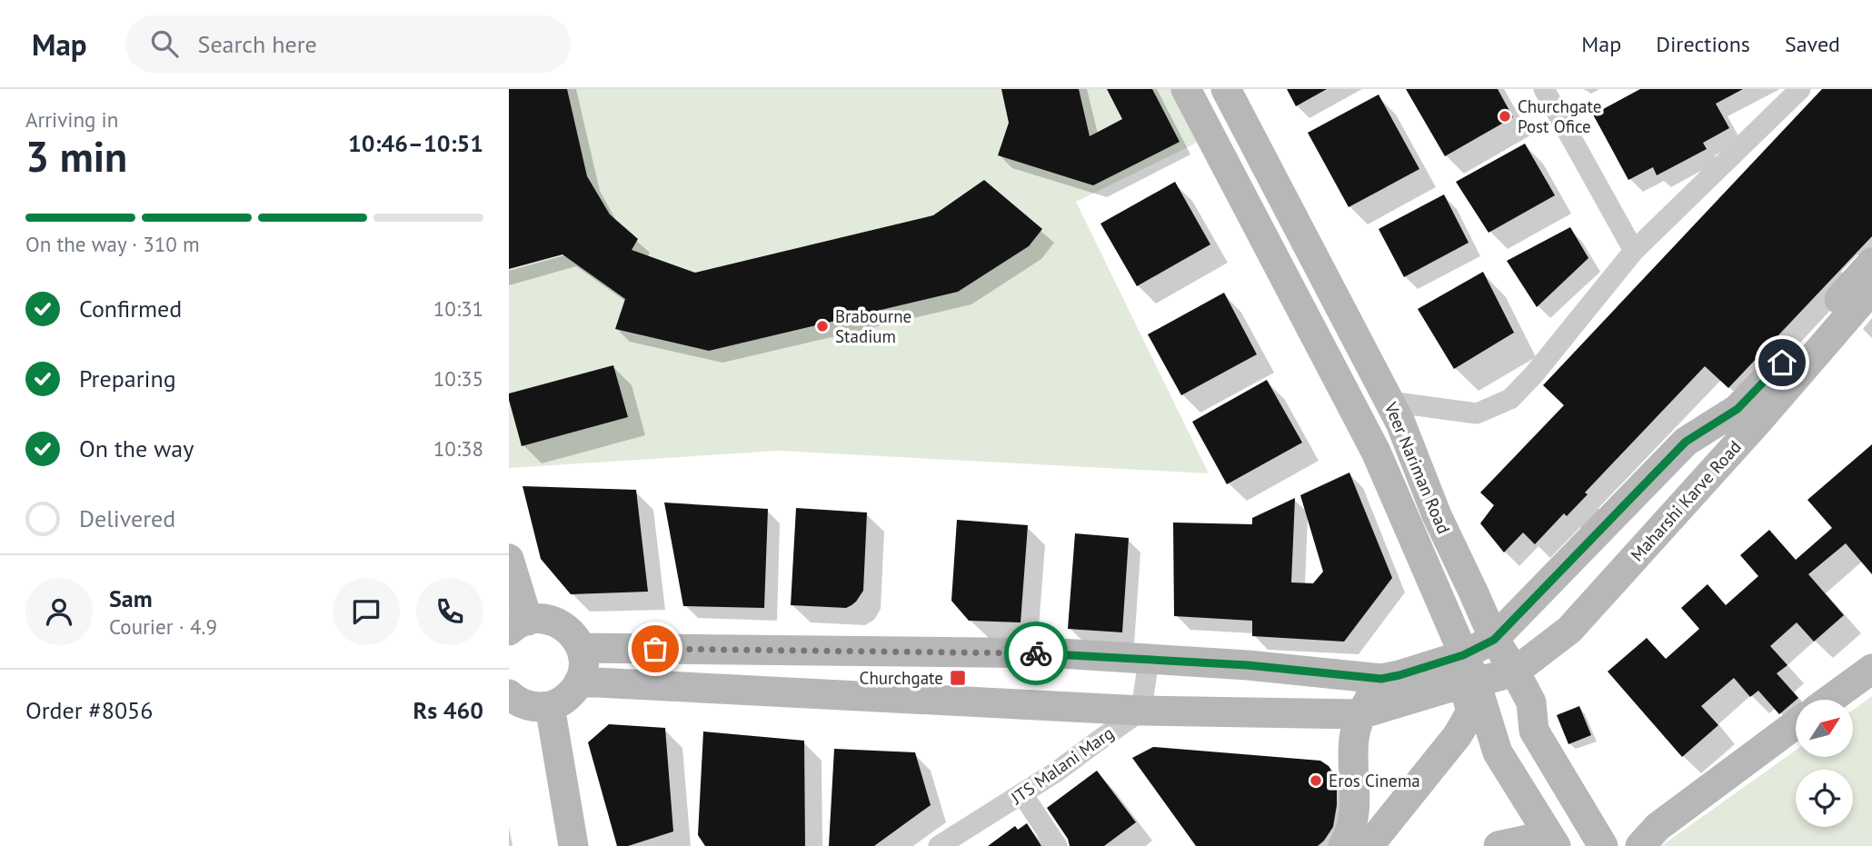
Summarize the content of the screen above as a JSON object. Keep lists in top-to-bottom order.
{
  "streets": {
    "main road": ["Veer Nariman Road", "Maharshi Karve Road"],
    "street": ["JTS Malani Marg"]
  },
  "crossings": [
    ["Veer Nariman Road", "Maharshi Karve Road"]
  ],
  "places": {
    "other": ["Churchgate Post Ofice", "Brabourne Stadium", "Eros Cinema"],
    "transit": ["Churchgate"]
  },
  "north": "top right",
  "page": {
    "header": "Map",
    "search": "Search here",
    "nav": ["Map", "Directions", "Saved"],
    "heading": ["3 min", "Arriving in", "10:46–10:51"],
    "panel": [
      "Sam",
      "Courier · 4.9",
      "Order #8056",
      "Rs 460"
    ],
    "bar": "On the way · 310 m",
    "list": [
      ["Confirmed", "10:31"],
      ["Preparing", "10:35"],
      ["On the way", "10:38"],
      "Delivered"
    ]
  }
}
